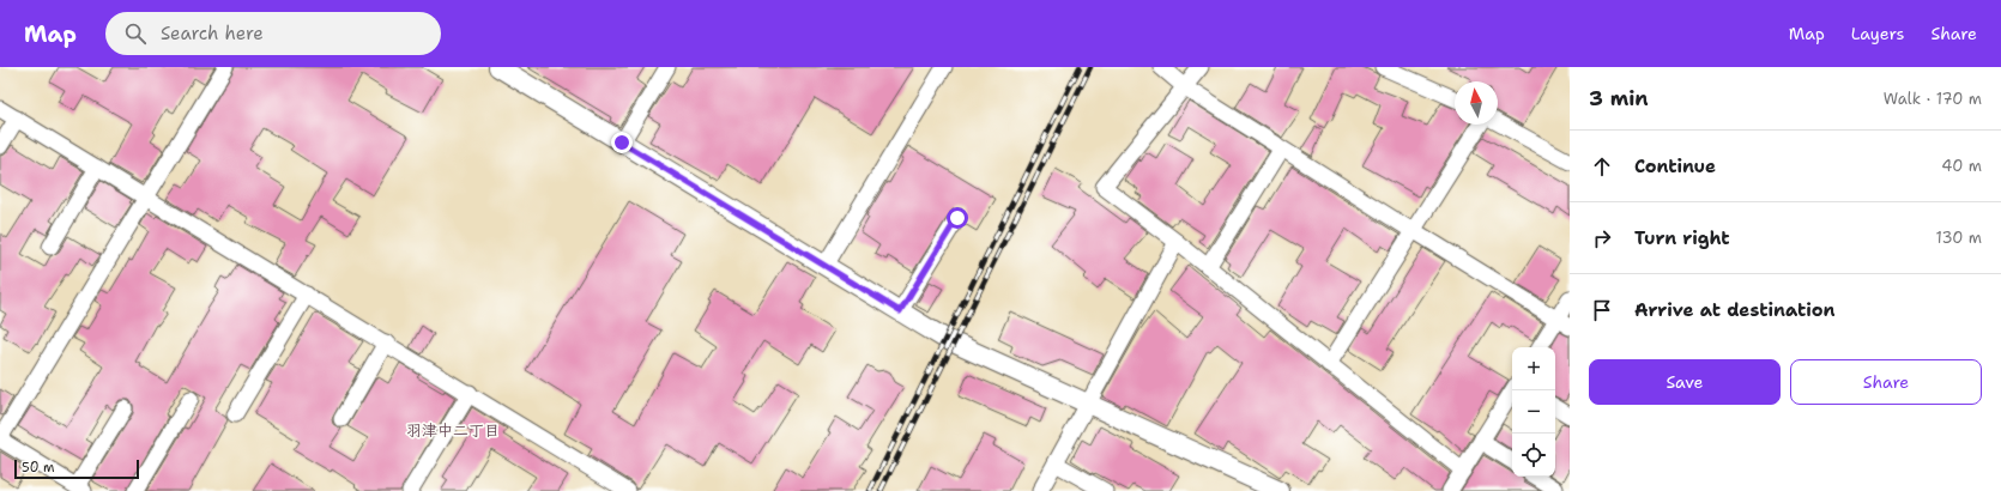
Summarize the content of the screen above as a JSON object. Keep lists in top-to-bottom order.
{
  "districts": ["羽津中二丁目"],
  "scale_bar": "50 m",
  "north": "top",
  "page": {
    "header": "Map",
    "search": "Search here",
    "nav": ["Map", "Layers", "Share"],
    "heading": ["3 min", "Walk · 170 m"],
    "list": [
      ["Continue", "40 m"],
      ["Turn right", "130 m"],
      "Arrive at destination"
    ],
    "buttons": ["Save", "Share"],
    "map_buttons": ["+", "−"],
    "scale": "50 m"
  }
}
